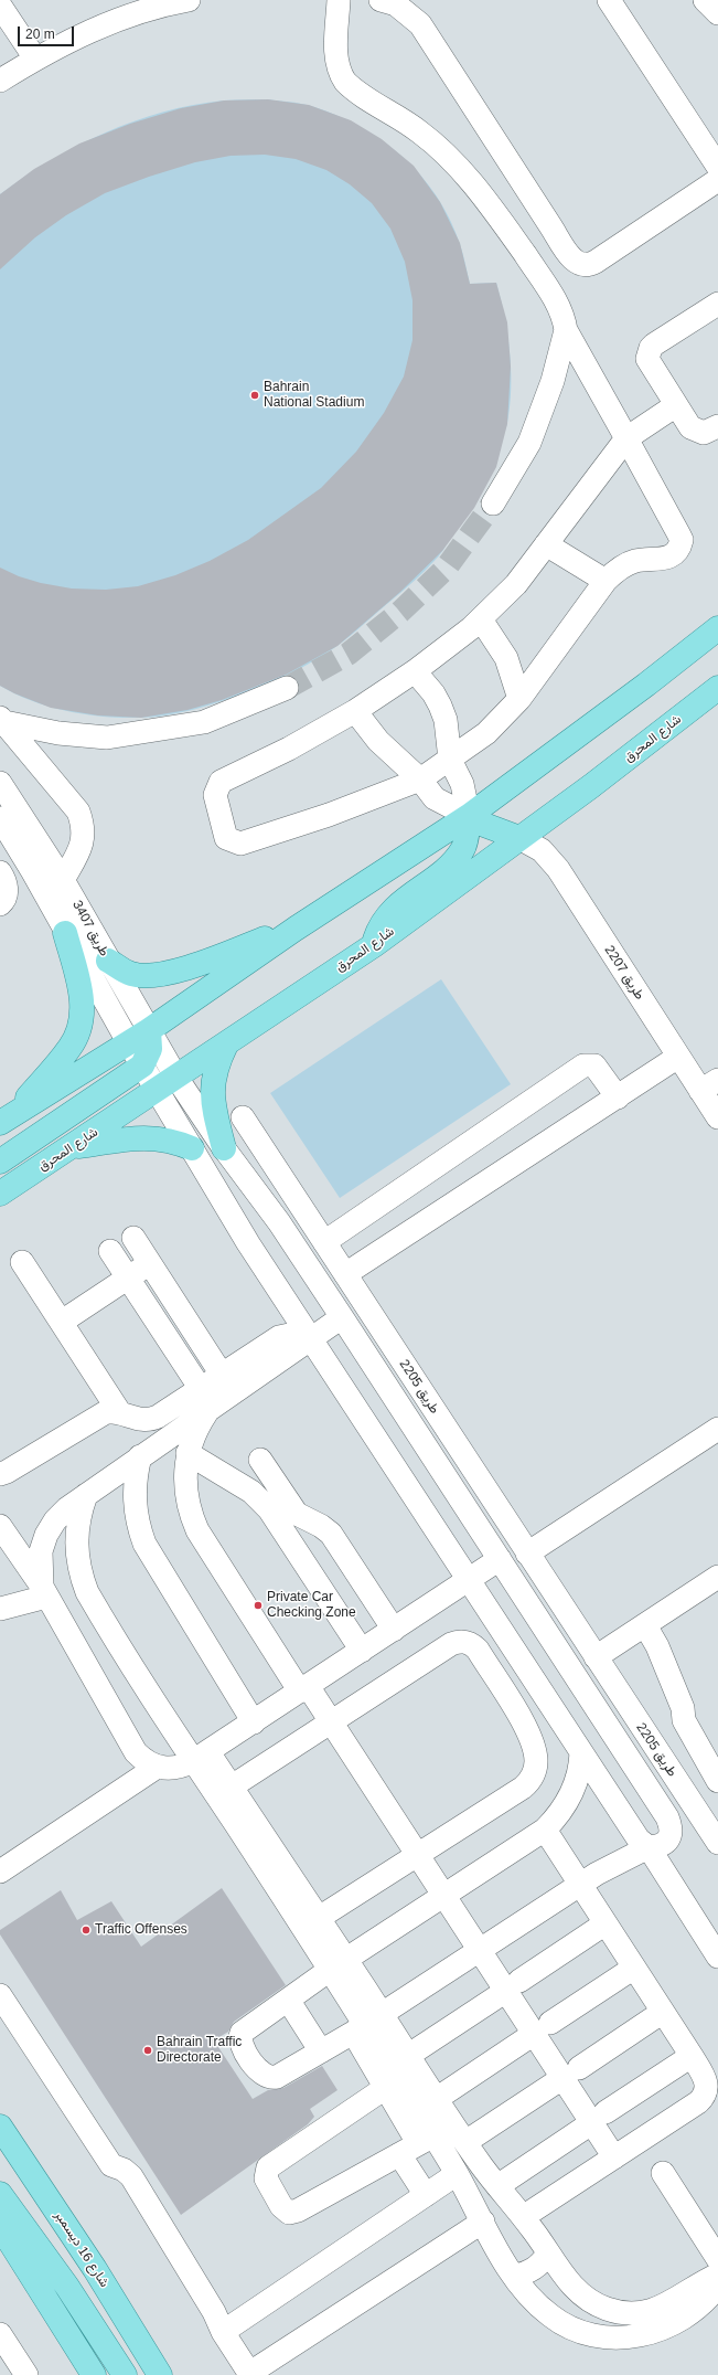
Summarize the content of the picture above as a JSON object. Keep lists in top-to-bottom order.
{
  "streets": {
    "main road": ["شارع المحرق", "شارع 16 ديسمبر"],
    "street": ["طريق 3407", "طريق 2207", "طريق 2205"]
  },
  "crossings": [
    ["شارع المحرق", "طريق 3407"],
    ["شارع المحرق", "طريق 2207"]
  ],
  "places": [
    "Bahrain National Stadium",
    "Private Car Checking Zone",
    "Traffic Offenses",
    "Bahrain Traffic Directorate"
  ],
  "scale_bar": "20 m"
}
